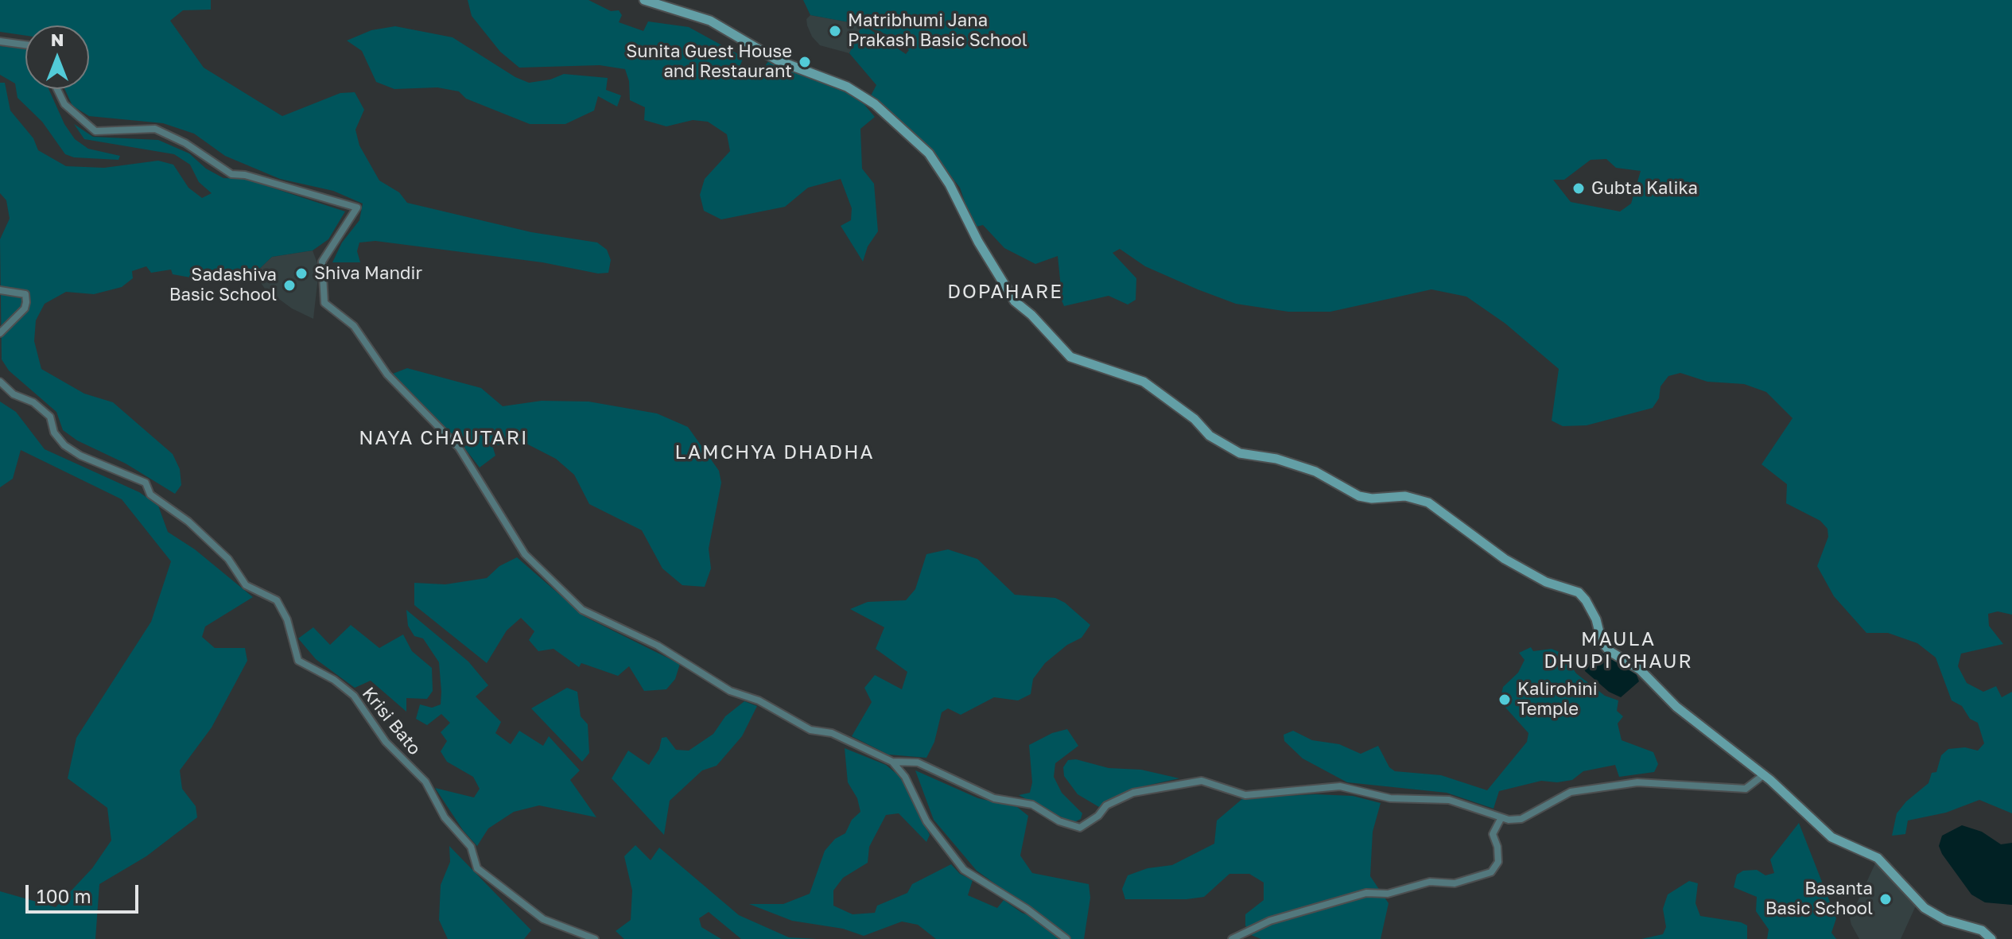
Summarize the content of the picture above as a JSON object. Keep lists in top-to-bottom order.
{
  "streets": {
    "street": ["Krisi Bato"]
  },
  "districts": [
    "DOPAHARE",
    "NAYA CHAUTARI",
    "LAMCHYA DHADHA",
    "MAULA DHUPI CHAUR"
  ],
  "places": [
    "Matribhumi Jana Prakash Basic School",
    "Sunita Guest House and Restaurant",
    "Gubta Kalika",
    "Shiva Mandir",
    "Sadashiva Basic School",
    "Kalirohini Temple",
    "Basanta Basic School"
  ],
  "scale_bar": "100 m",
  "north": "top"
}
